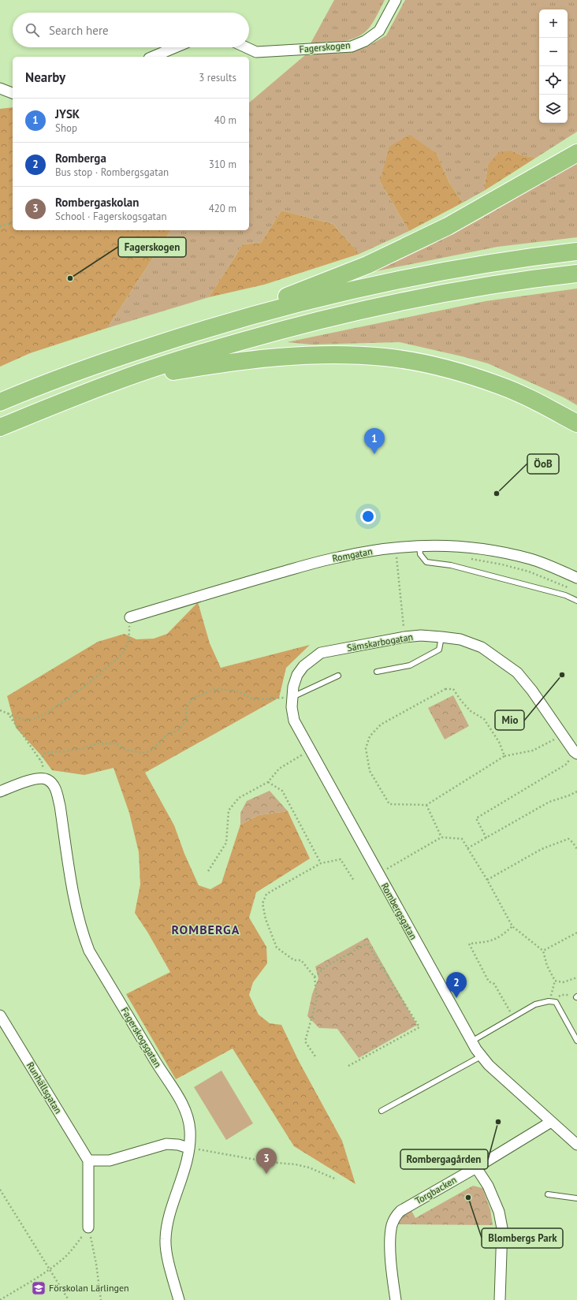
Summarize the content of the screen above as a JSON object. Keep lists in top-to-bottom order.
{
  "streets": {
    "street": [
      "Fagerskogen",
      "Romgatan",
      "Sämskarbogatan",
      "Rombergsgatan",
      "Fagerskogsgatan",
      "Runhällsgatan",
      "Torgbacken"
    ]
  },
  "crossings": [
    ["Sämskarbogatan", "Rombergsgatan"],
    ["Rombergsgatan", "Torgbacken"]
  ],
  "districts": ["ROMBERGA"],
  "places": {
    "other": [
      "Fagerskogen",
      "ÖoB",
      "Mio",
      "Rombergagården",
      "Blombergs Park"
    ],
    "school or university": ["Förskolan Lärlingen"]
  },
  "page": {
    "map_buttons": ["+", "−"],
    "search": "Search here",
    "heading": ["Nearby", "3 results"],
    "list": [
      {
        "mark": "1",
        "name": "JYSK",
        "note": "Shop",
        "value": "40 m"
      },
      {
        "mark": "2",
        "name": "Romberga",
        "note": "Bus stop · Rombergsgatan",
        "value": "310 m"
      },
      {
        "mark": "3",
        "name": "Rombergaskolan",
        "note": "School · Fagerskogsgatan",
        "value": "420 m"
      }
    ],
    "pins": ["1", "2", "3"]
  }
}
